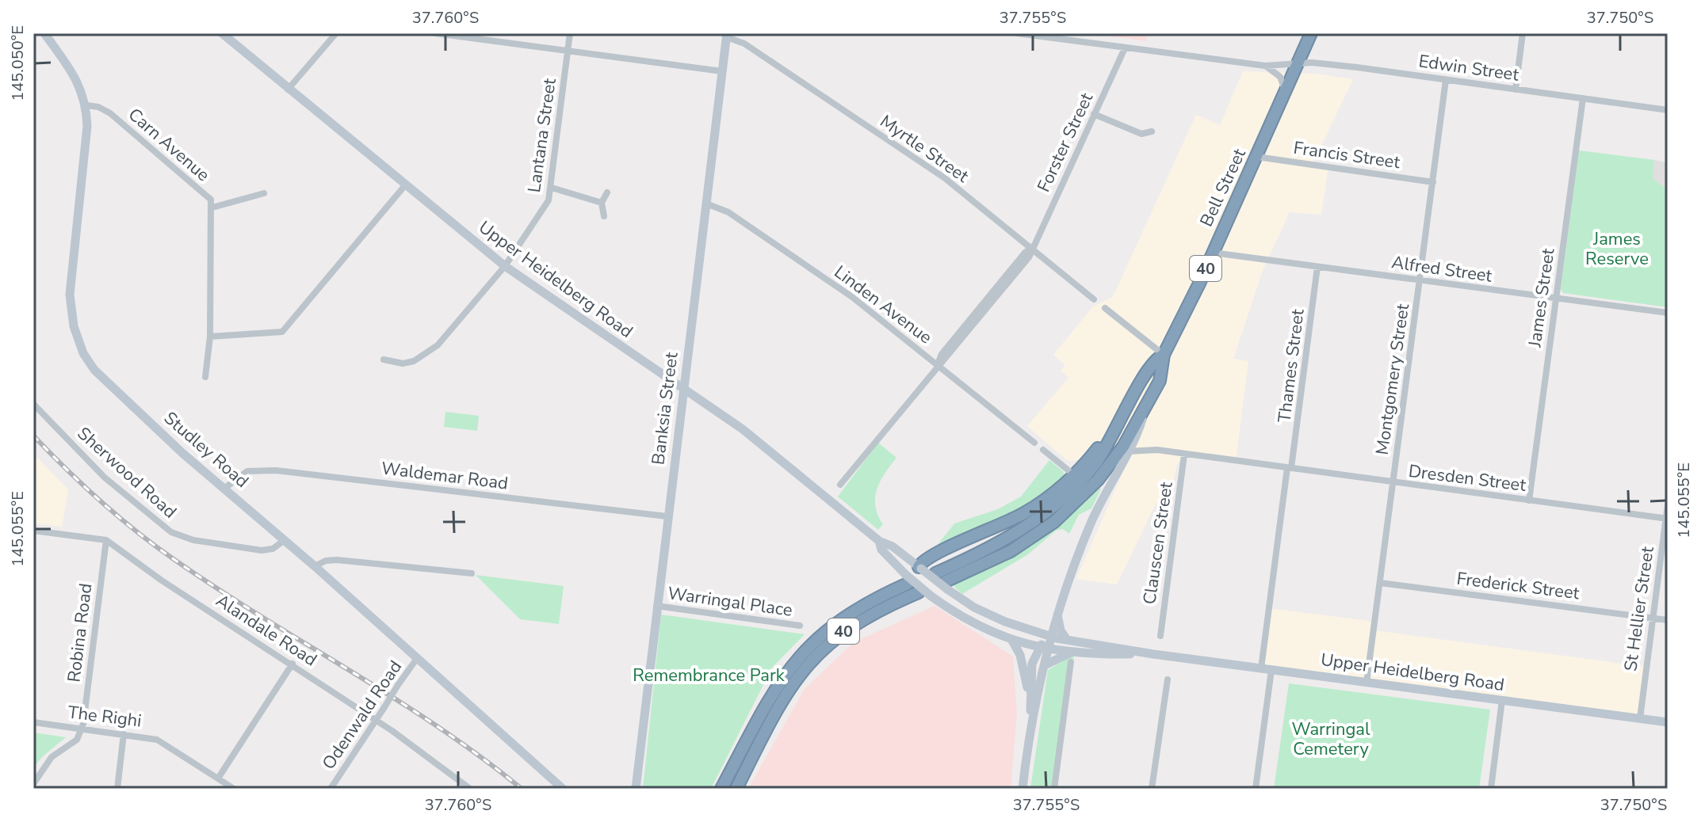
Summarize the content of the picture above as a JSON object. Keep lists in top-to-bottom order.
{
  "streets": {
    "highway": ["Bell Street", "40"],
    "main road": ["Upper Heidelberg Road", "Banksia Street", "Studley Road"],
    "street": [
      "Edwin Street",
      "Lantana Street",
      "Forster Street",
      "Carn Avenue",
      "Myrtle Street",
      "Francis Street",
      "Alfred Street",
      "James Street",
      "Linden Avenue",
      "Thames Street",
      "Montgomery Street",
      "Sherwood Road",
      "Waldemar Road",
      "Dresden Street",
      "Clauscen Street",
      "Frederick Street",
      "Warringal Place",
      "St Hellier Street",
      "Alandale Road",
      "Robina Road",
      "Odenwald Road",
      "The Righi"
    ]
  },
  "crossings": [
    ["Edwin Street", "Forster Street"],
    ["Edwin Street", "Bell Street"],
    ["Edwin Street", "James Street"],
    ["Edwin Street", "Montgomery Street"],
    ["Lantana Street", "Upper Heidelberg Road"],
    ["Forster Street", "Myrtle Street"],
    ["Forster Street", "Linden Avenue"],
    ["Carn Avenue", "Studley Road"],
    ["Myrtle Street", "Banksia Street"],
    ["Francis Street", "Bell Street"],
    ["Francis Street", "Montgomery Street"],
    ["Bell Street", "40"],
    ["Bell Street", "Alfred Street"],
    ["Bell Street", "Upper Heidelberg Road"],
    ["Bell Street", "Dresden Street"],
    ["40", "Upper Heidelberg Road"],
    ["Alfred Street", "James Street"],
    ["Alfred Street", "Thames Street"],
    ["Alfred Street", "Montgomery Street"],
    ["Upper Heidelberg Road", "Thames Street"],
    ["Upper Heidelberg Road", "Montgomery Street"],
    ["Upper Heidelberg Road", "Banksia Street"],
    ["Upper Heidelberg Road", "St Hellier Street"],
    ["James Street", "Dresden Street"],
    ["Linden Avenue", "Banksia Street"],
    ["Thames Street", "Dresden Street"],
    ["Montgomery Street", "Dresden Street"],
    ["Montgomery Street", "Frederick Street"],
    ["Banksia Street", "Waldemar Road"],
    ["Banksia Street", "Warringal Place"],
    ["Studley Road", "Sherwood Road"],
    ["Studley Road", "Waldemar Road"],
    ["Studley Road", "Odenwald Road"],
    ["Dresden Street", "Clauscen Street"],
    ["Dresden Street", "St Hellier Street"],
    ["Frederick Street", "St Hellier Street"],
    ["Alandale Road", "Robina Road"],
    ["Alandale Road", "Odenwald Road"],
    ["Robina Road", "The Righi"]
  ],
  "parks": ["James Reserve", "Remembrance Park", "Warringal Cemetery"],
  "coordinates": [
    "37.760°S",
    "37.755°S",
    "37.750°S",
    "145.050°E",
    "145.055°E"
  ]
}
